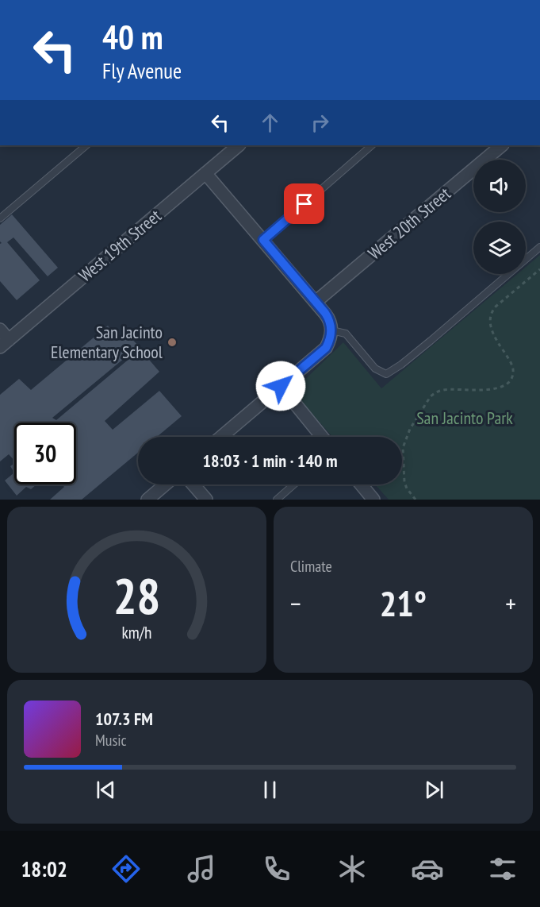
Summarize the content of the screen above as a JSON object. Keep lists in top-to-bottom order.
{
  "streets": {
    "street": ["West 20th Street", "West 19th Street"]
  },
  "parks": ["San Jacinto Park"],
  "places": ["San Jacinto Elementary School"],
  "page": {
    "turn": ["40 m", "Fly Avenue"],
    "limit": "30",
    "trip": "18:03 · 1 min · 140 m",
    "tile": "Climate",
    "heat": ["−", "21°", "+"],
    "song": ["107.3 FM", "Music"],
    "tabs": "18:02",
    "gauge": ["28", "km/h"]
  }
}
